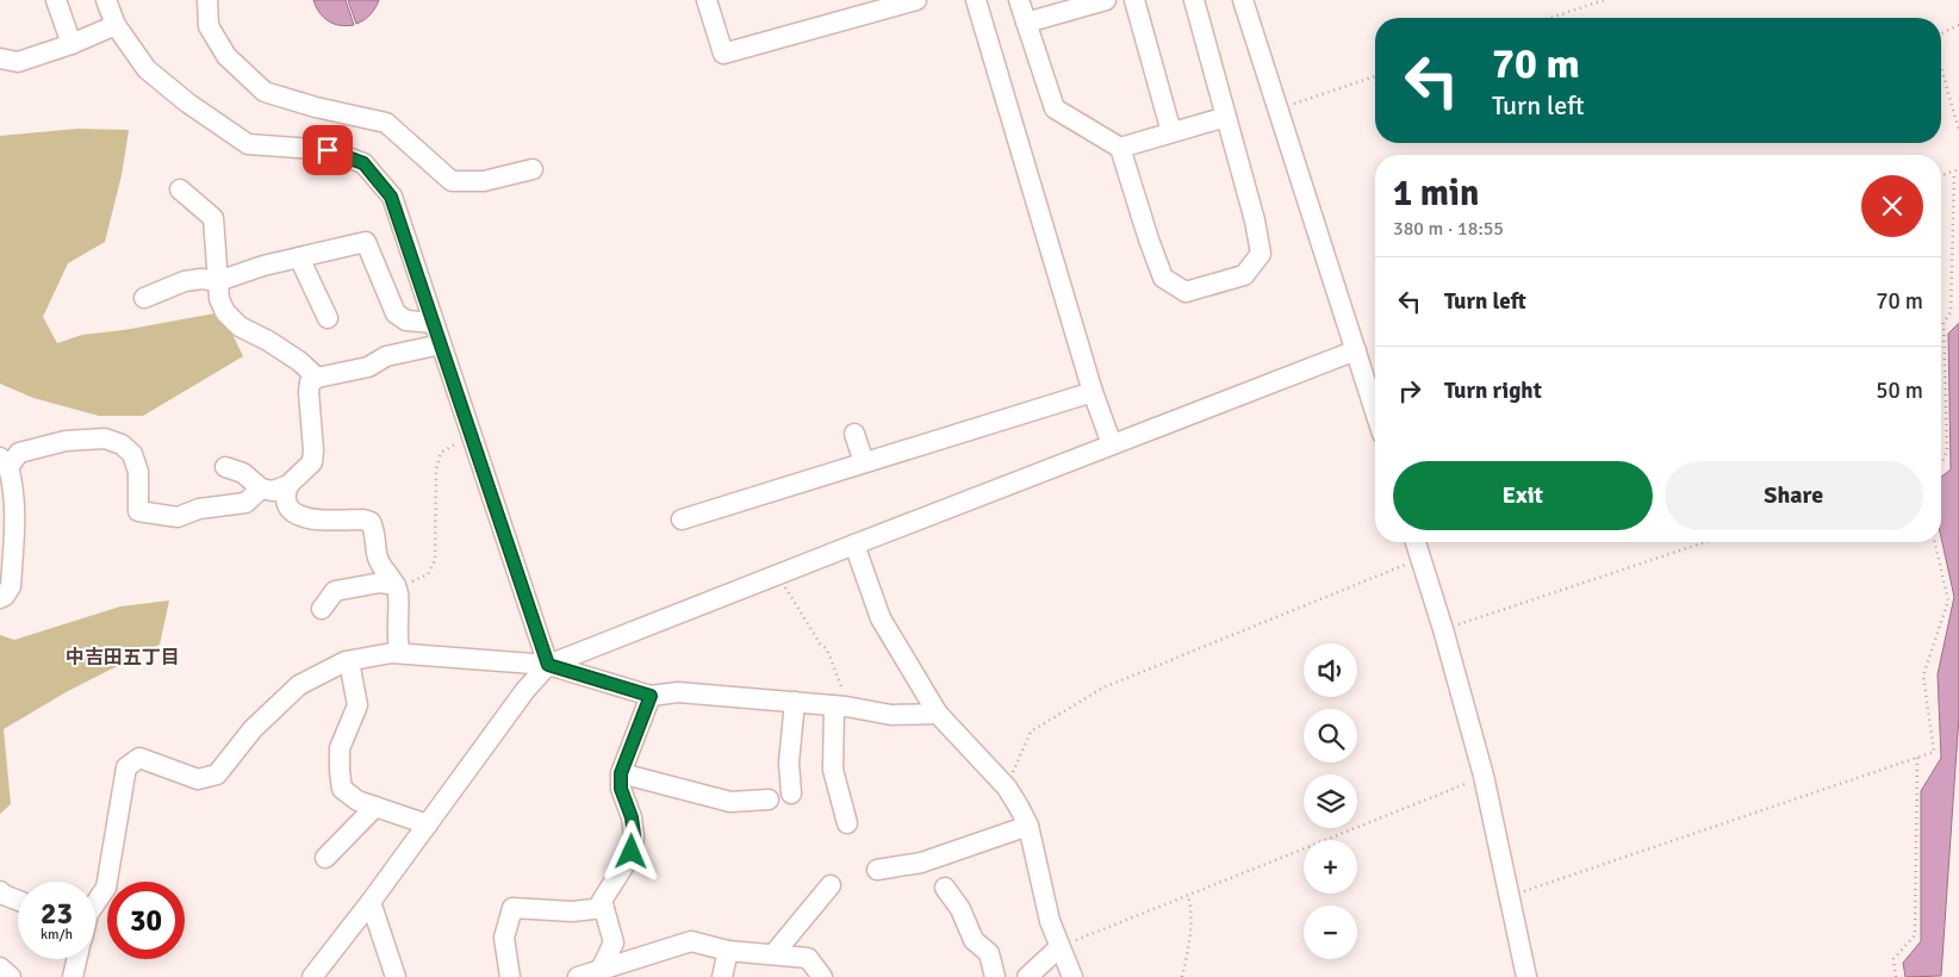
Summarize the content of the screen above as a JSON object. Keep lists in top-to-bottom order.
{
  "districts": ["中吉田五丁目"],
  "page": {
    "turn": ["70 m", "Turn left"],
    "heading": ["1 min", "380 m · 18:55"],
    "list": [
      {
        "name": "Turn left",
        "value": "70 m"
      },
      {
        "name": "Turn right",
        "value": "50 m"
      }
    ],
    "buttons": ["Exit", "Share"],
    "map_buttons": ["+", "−"],
    "speed": "23 km/h",
    "limit": "30"
  }
}
